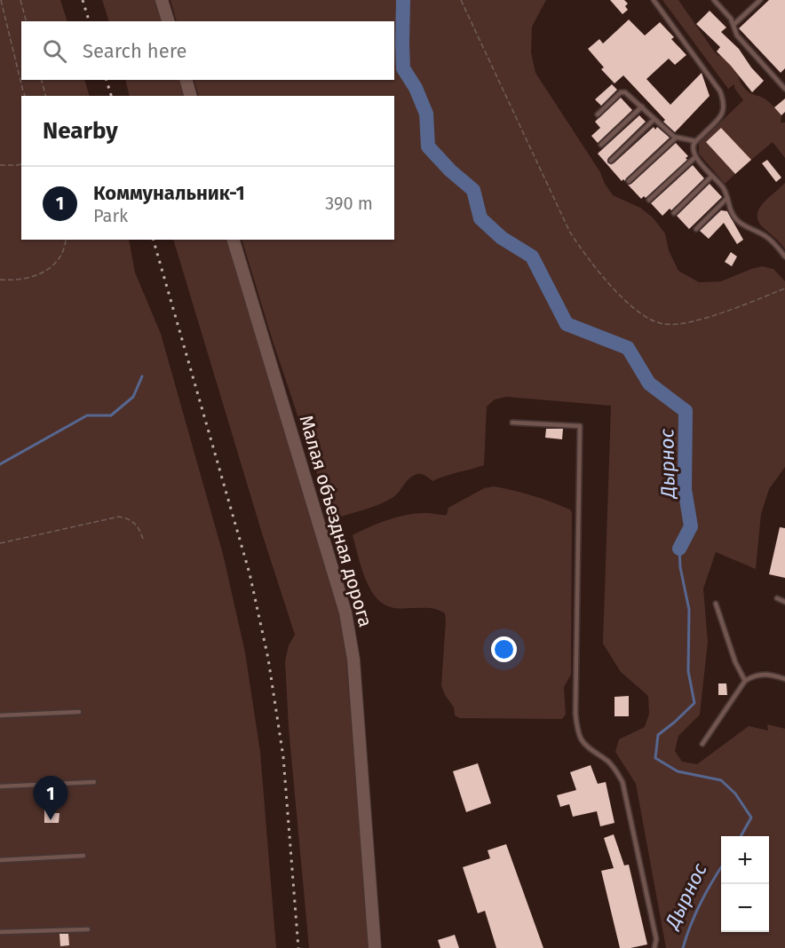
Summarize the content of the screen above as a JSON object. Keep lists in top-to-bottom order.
{
  "streets": {
    "street": ["Малая объездная дорога"]
  },
  "water": ["Дырнос"],
  "page": {
    "search": "Search here",
    "heading": "Nearby",
    "list": [
      {
        "mark": "1",
        "name": "Коммунальник-1",
        "note": "Park",
        "value": "390 m"
      }
    ],
    "pins": "1",
    "map_buttons": ["+", "−"]
  }
}
